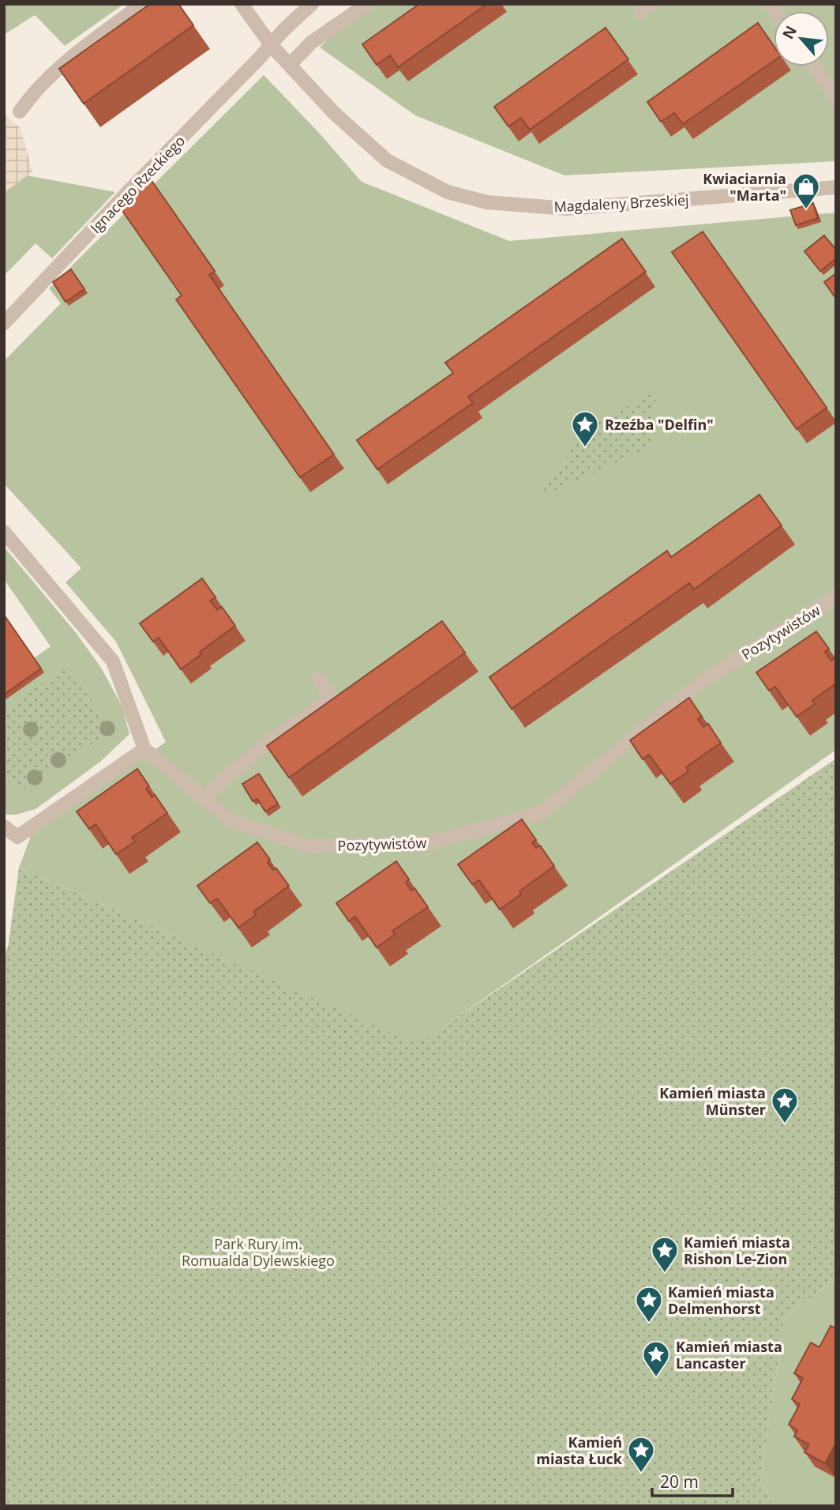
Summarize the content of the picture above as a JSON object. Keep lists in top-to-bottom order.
{
  "streets": {
    "street": ["Ignacego Rzeckiego", "Magdaleny Brzeskiej", "Pozytywistów"]
  },
  "crossings": [
    ["Ignacego Rzeckiego", "Magdaleny Brzeskiej"]
  ],
  "parks": ["Park Rury im. Romualda Dylewskiego"],
  "places": {
    "shop": ["Kwiaciarnia \"Marta\""],
    "place": [
      "Rzeźba \"Delfin\"",
      "Kamień miasta Münster",
      "Kamień miasta Rishon Le-Zion",
      "Kamień miasta Delmenhorst",
      "Kamień miasta Lancaster",
      "Kamień miasta Łuck"
    ]
  },
  "scale_bar": "20 m",
  "north": "top left"
}
